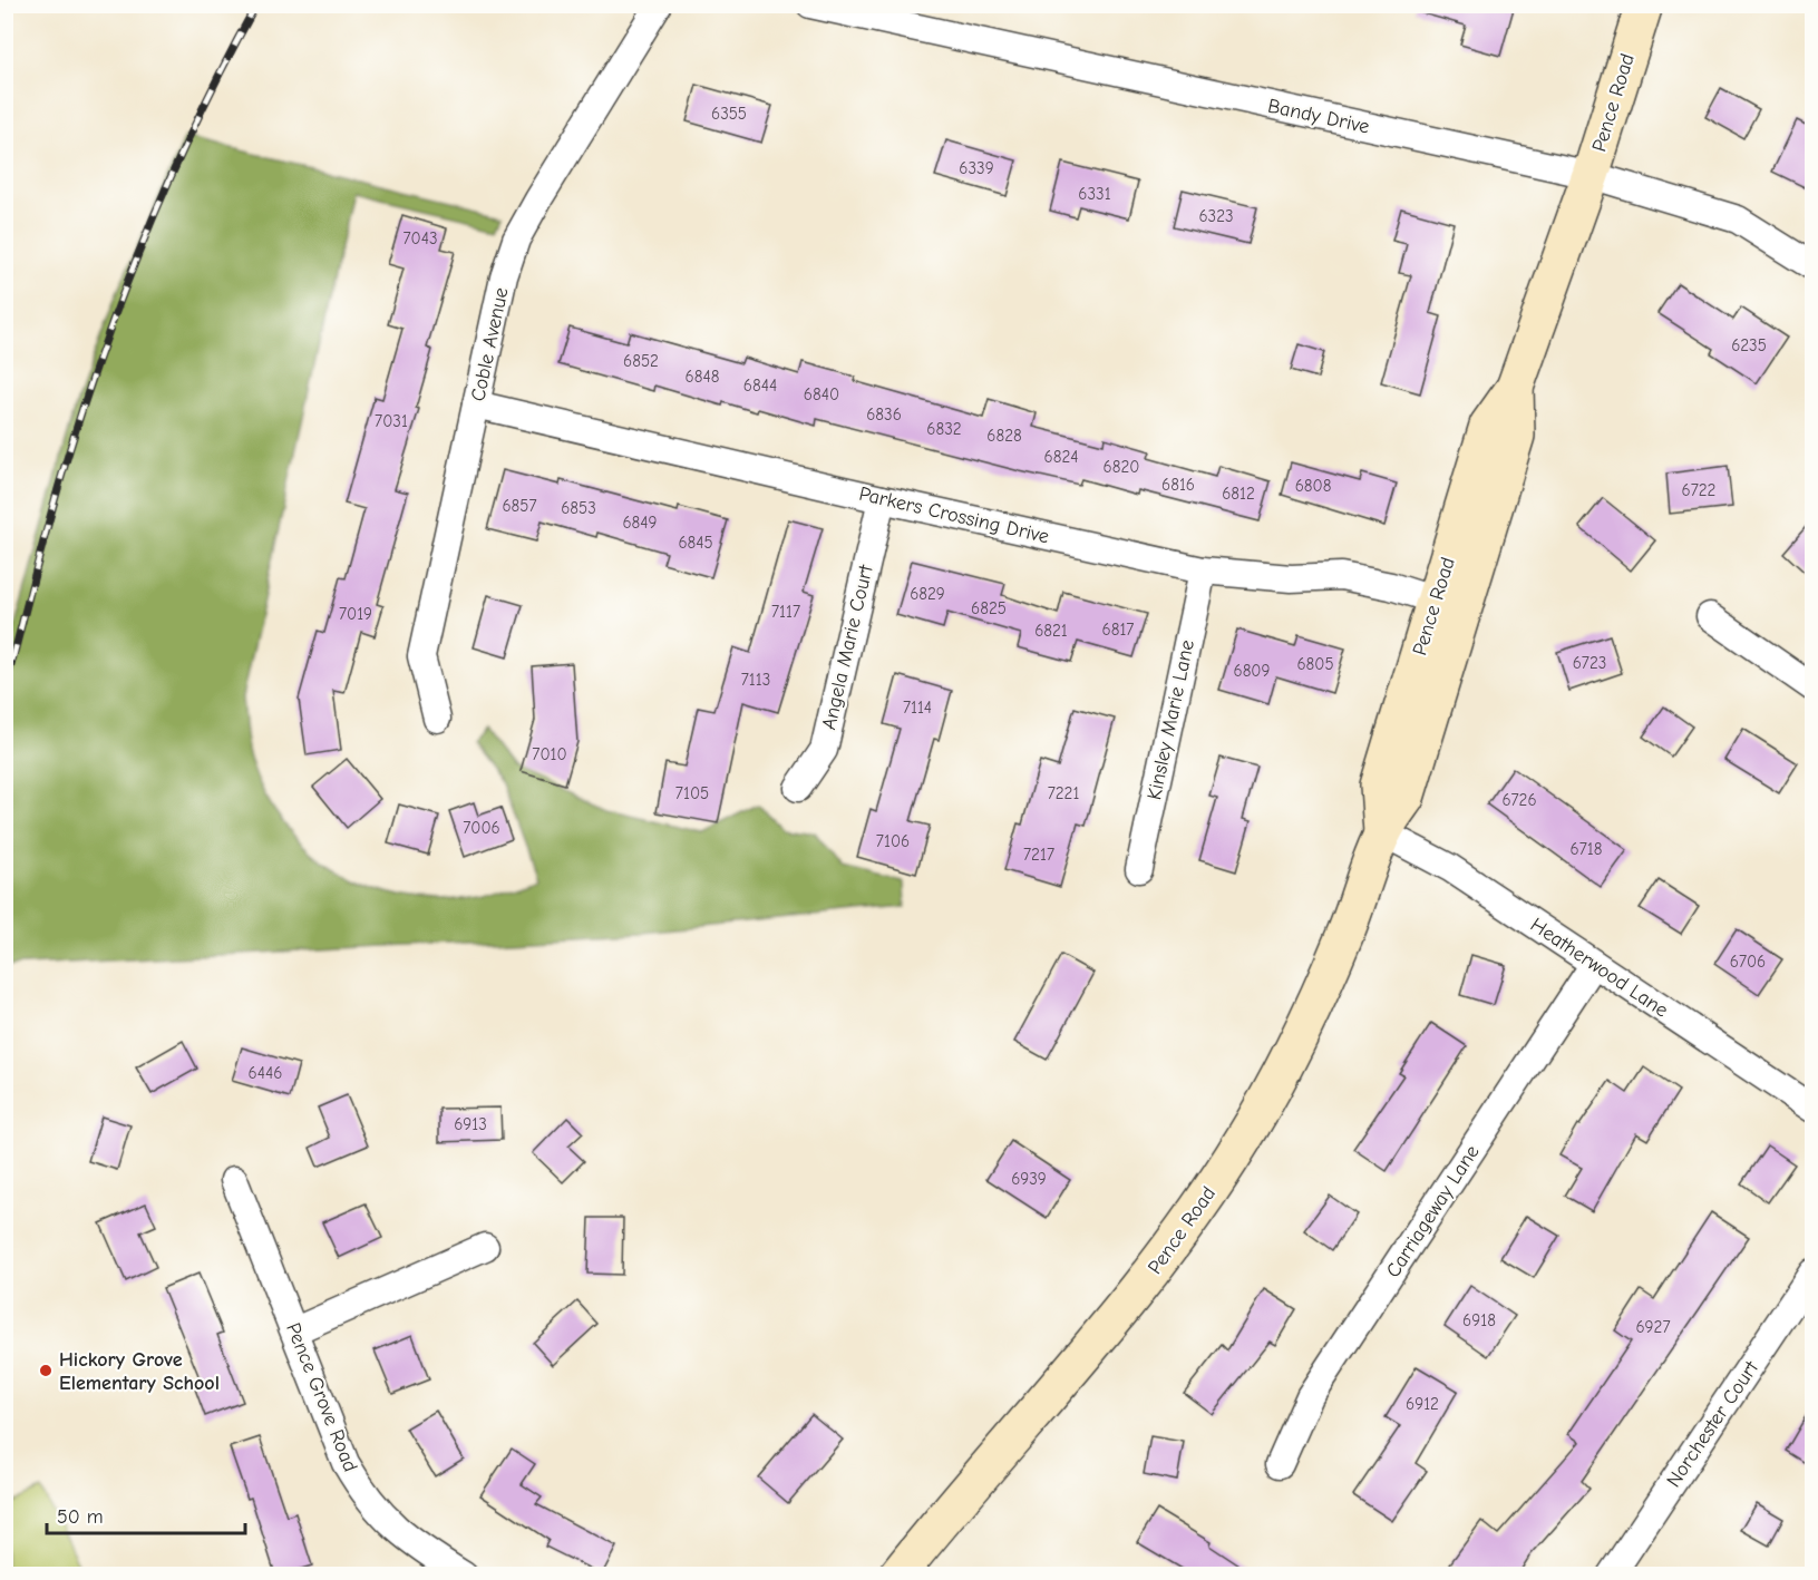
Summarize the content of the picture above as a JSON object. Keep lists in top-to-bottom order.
{
  "streets": {
    "street": [
      "Pence Road",
      "Bandy Drive",
      "Coble Avenue",
      "Parkers Crossing Drive",
      "Angela Marie Court",
      "Kinsley Marie Lane",
      "Heatherwood Lane",
      "Carriageway Lane",
      "Pence Grove Road",
      "Norchester Court"
    ]
  },
  "crossings": [
    ["Pence Road", "Bandy Drive"],
    ["Pence Road", "Parkers Crossing Drive"],
    ["Pence Road", "Heatherwood Lane"],
    ["Coble Avenue", "Parkers Crossing Drive"],
    ["Parkers Crossing Drive", "Angela Marie Court"],
    ["Parkers Crossing Drive", "Kinsley Marie Lane"],
    ["Heatherwood Lane", "Carriageway Lane"]
  ],
  "places": ["Hickory Grove Elementary School"],
  "house_numbers": [
    "6355",
    "6339",
    "6331",
    "6323",
    "7043",
    "6235",
    "6852",
    "6848",
    "6844",
    "6840",
    "6836",
    "7031",
    "6832",
    "6828",
    "6824",
    "6820",
    "6816",
    "6808",
    "6722",
    "6812",
    "6857",
    "6853",
    "6849",
    "6845",
    "6829",
    "6825",
    "7117",
    "7019",
    "6817",
    "6821",
    "6723",
    "6805",
    "6809",
    "7113",
    "7114",
    "7010",
    "7105",
    "7221",
    "6726",
    "7006",
    "7106",
    "6718",
    "7217",
    "6706",
    "6446",
    "6913",
    "6939",
    "6918",
    "6927",
    "6912"
  ],
  "scale_bar": "50 m"
}
